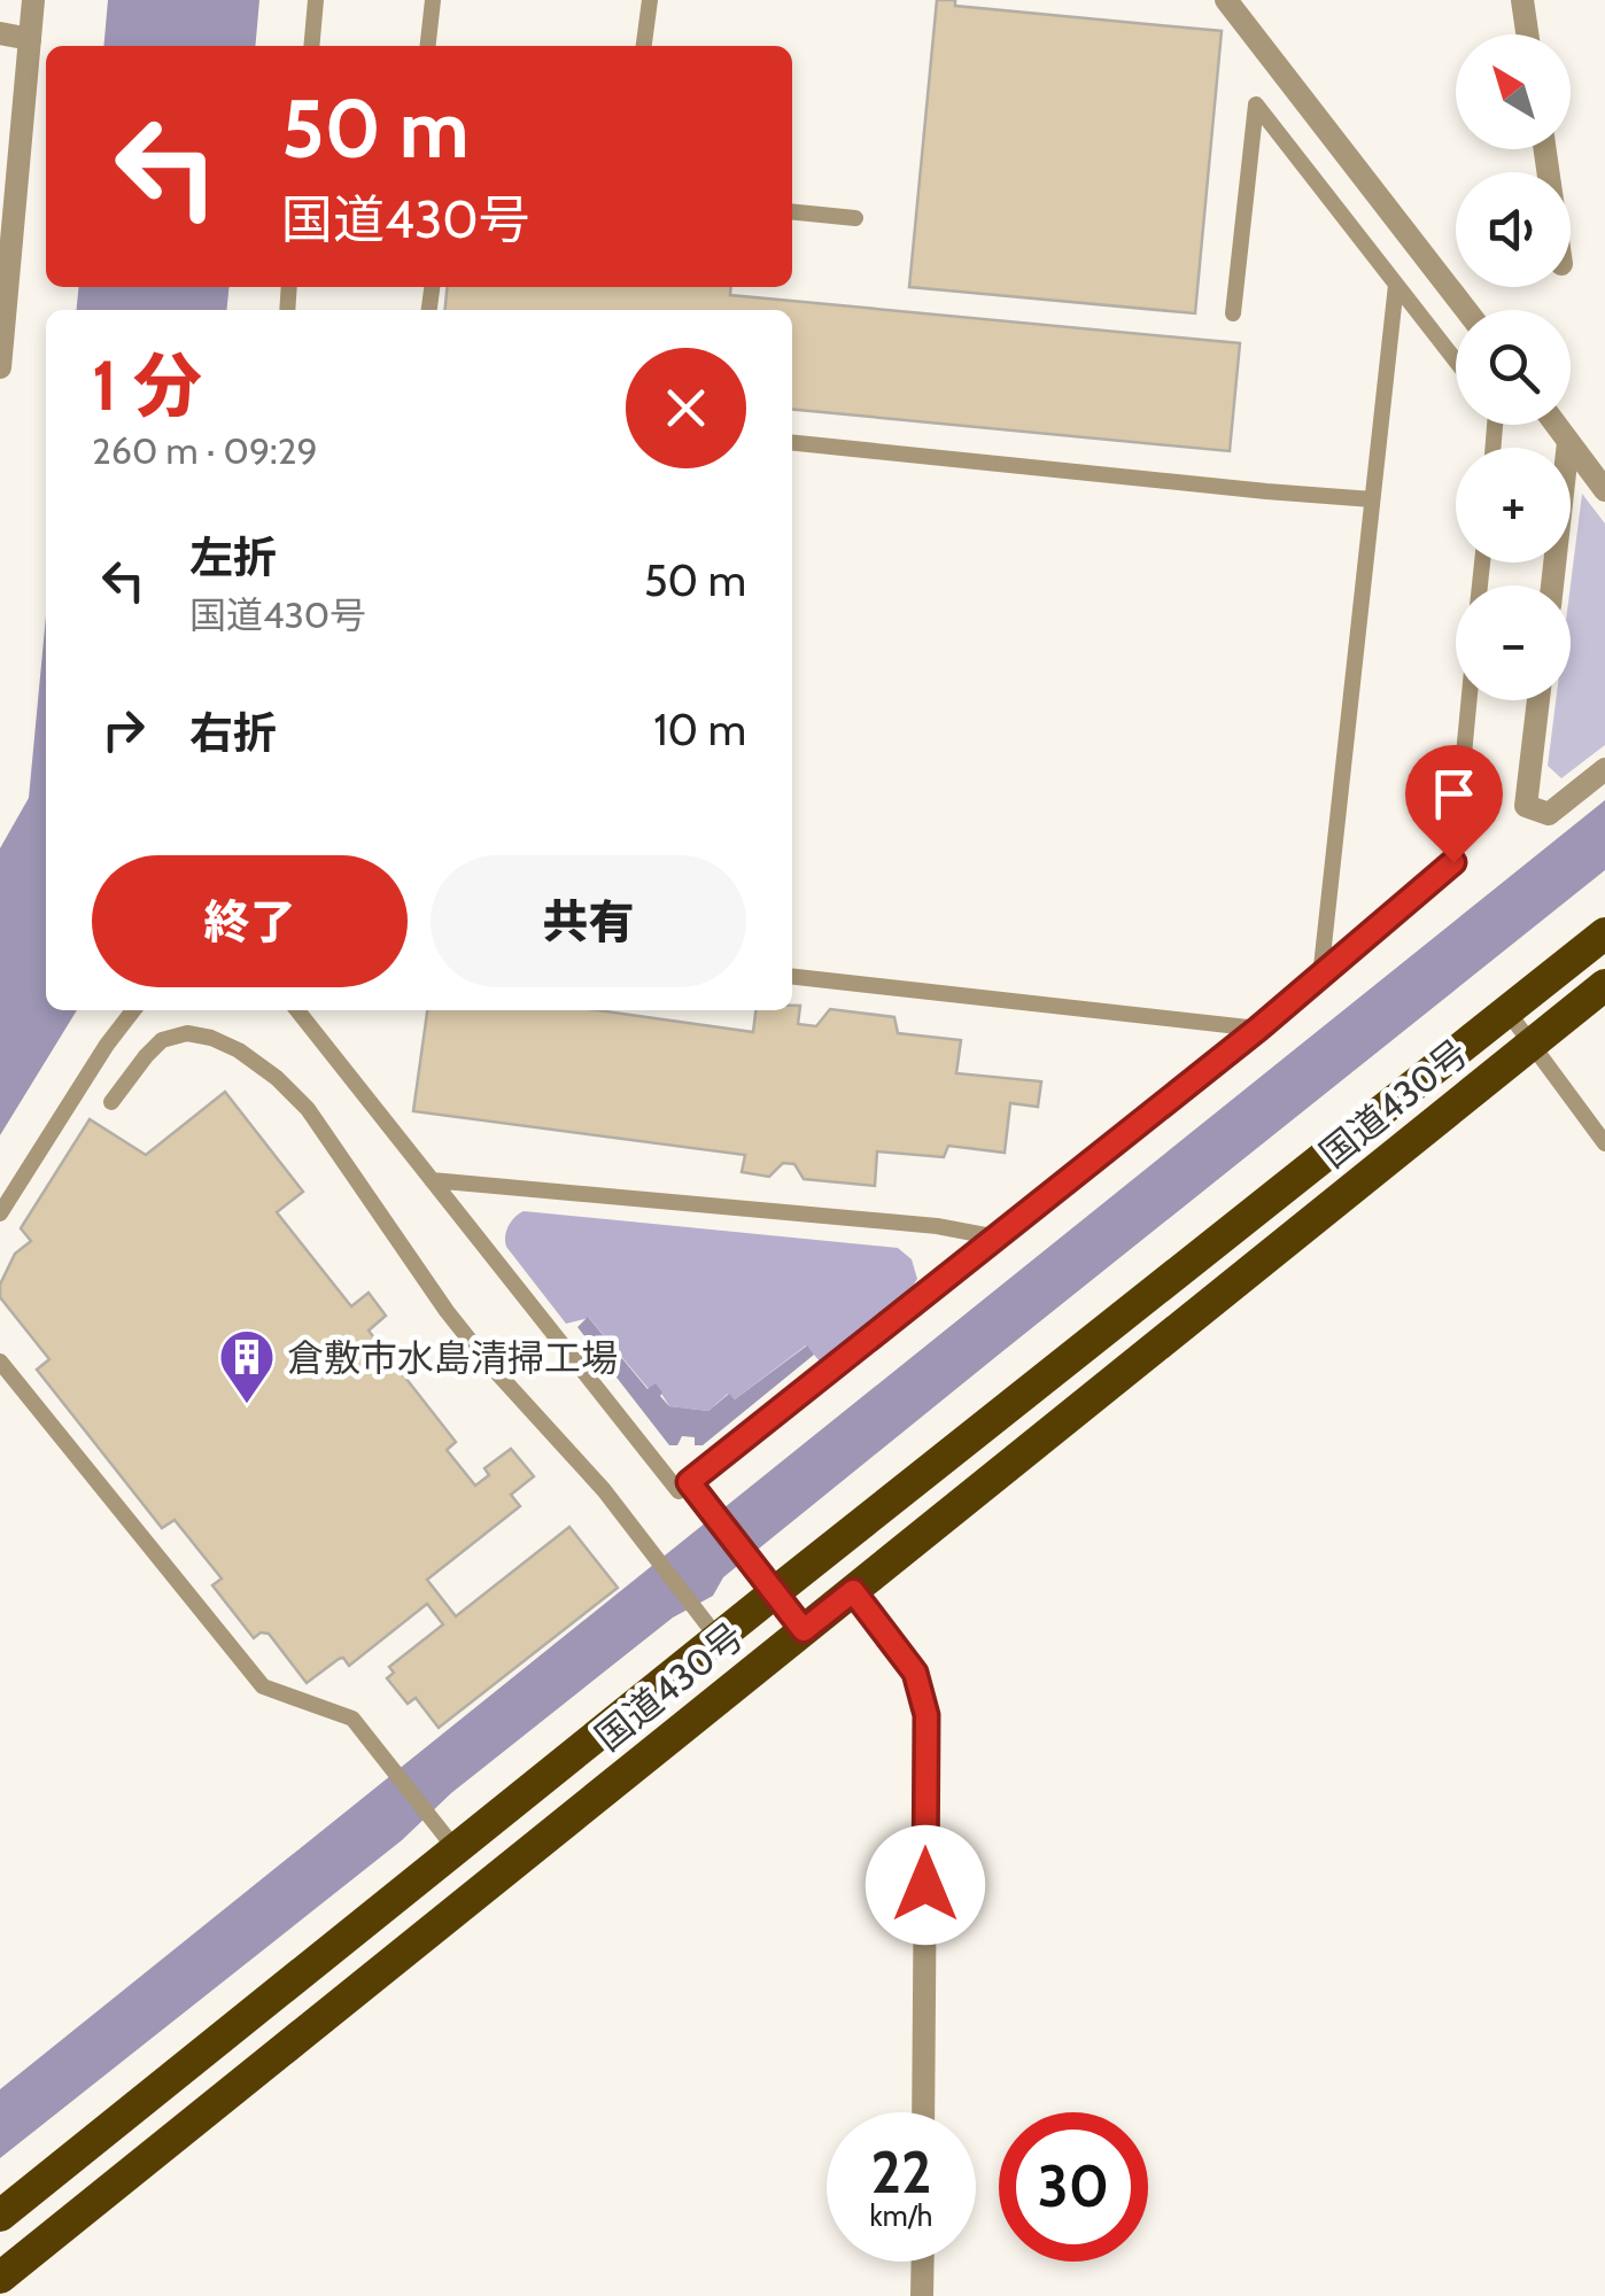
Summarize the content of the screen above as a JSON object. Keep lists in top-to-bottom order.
{
  "streets": {
    "highway": ["国道430号"]
  },
  "places": {
    "building": ["倉敷市水島清掃工場"]
  },
  "north": "top left",
  "page": {
    "map_buttons": ["+", "−"],
    "turn": ["50 m", "国道430号"],
    "heading": ["1 分", "260 m · 09:29"],
    "list": [
      {
        "name": "左折",
        "note": "国道430号",
        "value": "50 m"
      },
      {
        "name": "右折",
        "value": "10 m"
      }
    ],
    "buttons": ["終了", "共有"],
    "speed": "22 km/h",
    "limit": "30"
  }
}
